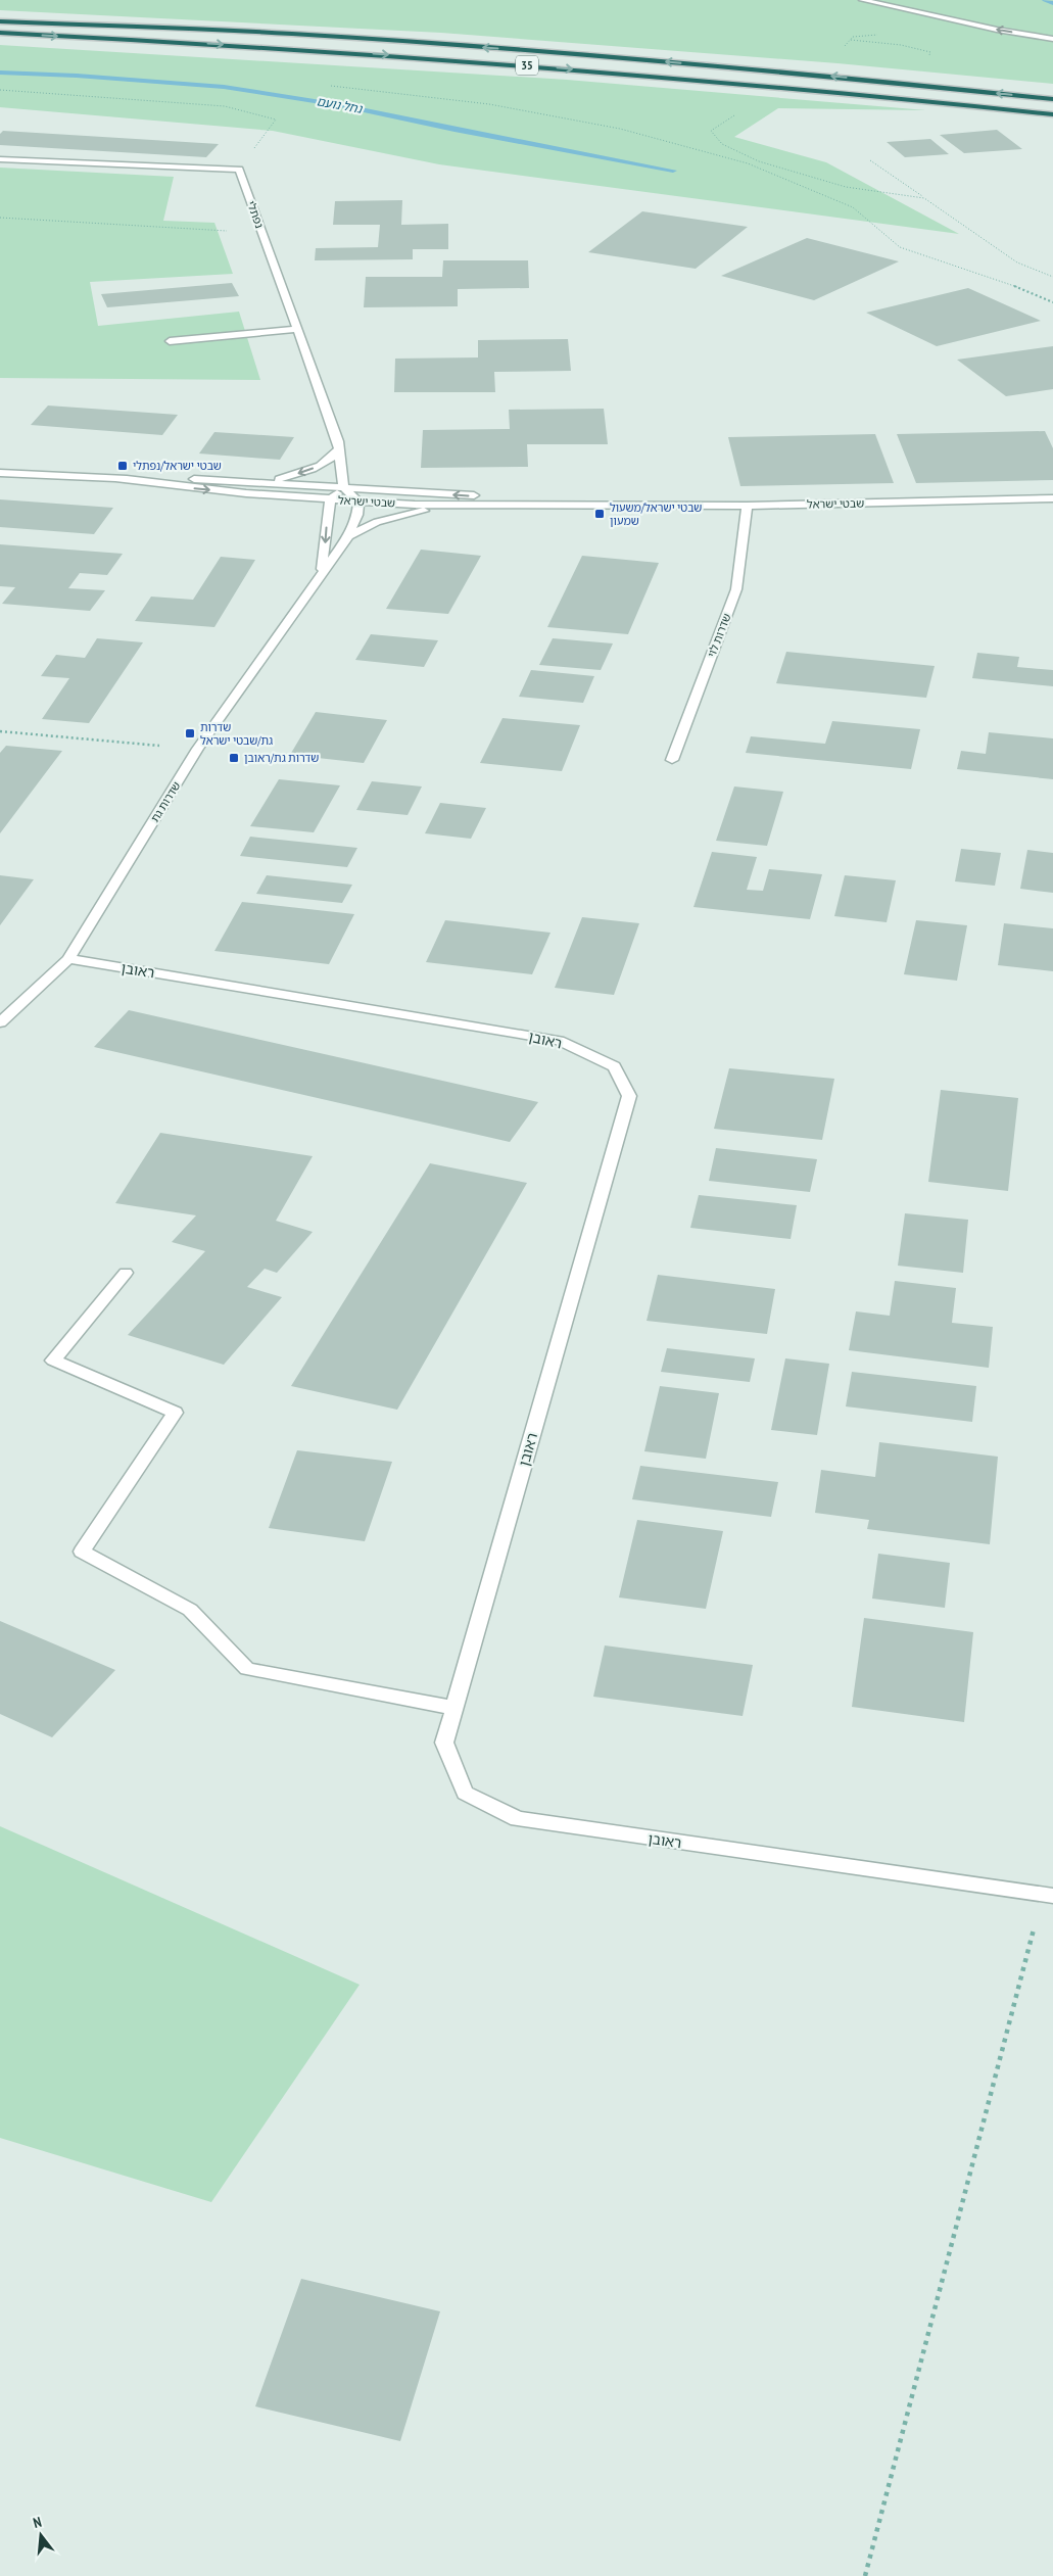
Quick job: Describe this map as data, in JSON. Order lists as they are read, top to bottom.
{
  "streets": {
    "highway": ["35"],
    "street": [
      "נפתלי",
      "שבטי ישראל",
      "שדרות לוי",
      "שדרות גת",
      "ראובן"
    ]
  },
  "crossings": [
    ["נפתלי", "שבטי ישראל"],
    ["שבטי ישראל", "שדרות לוי"],
    ["שבטי ישראל", "שדרות גת"],
    ["שדרות גת", "ראובן"]
  ],
  "water": ["נחל נועם"],
  "places": {
    "transit": [
      "שבטי ישראל/נפתלי",
      "שבטי ישראל/משעול שמעון",
      "שדרות גת/שבטי ישראל",
      "שדרות גת/ראובן"
    ]
  },
  "north": "top"
}
